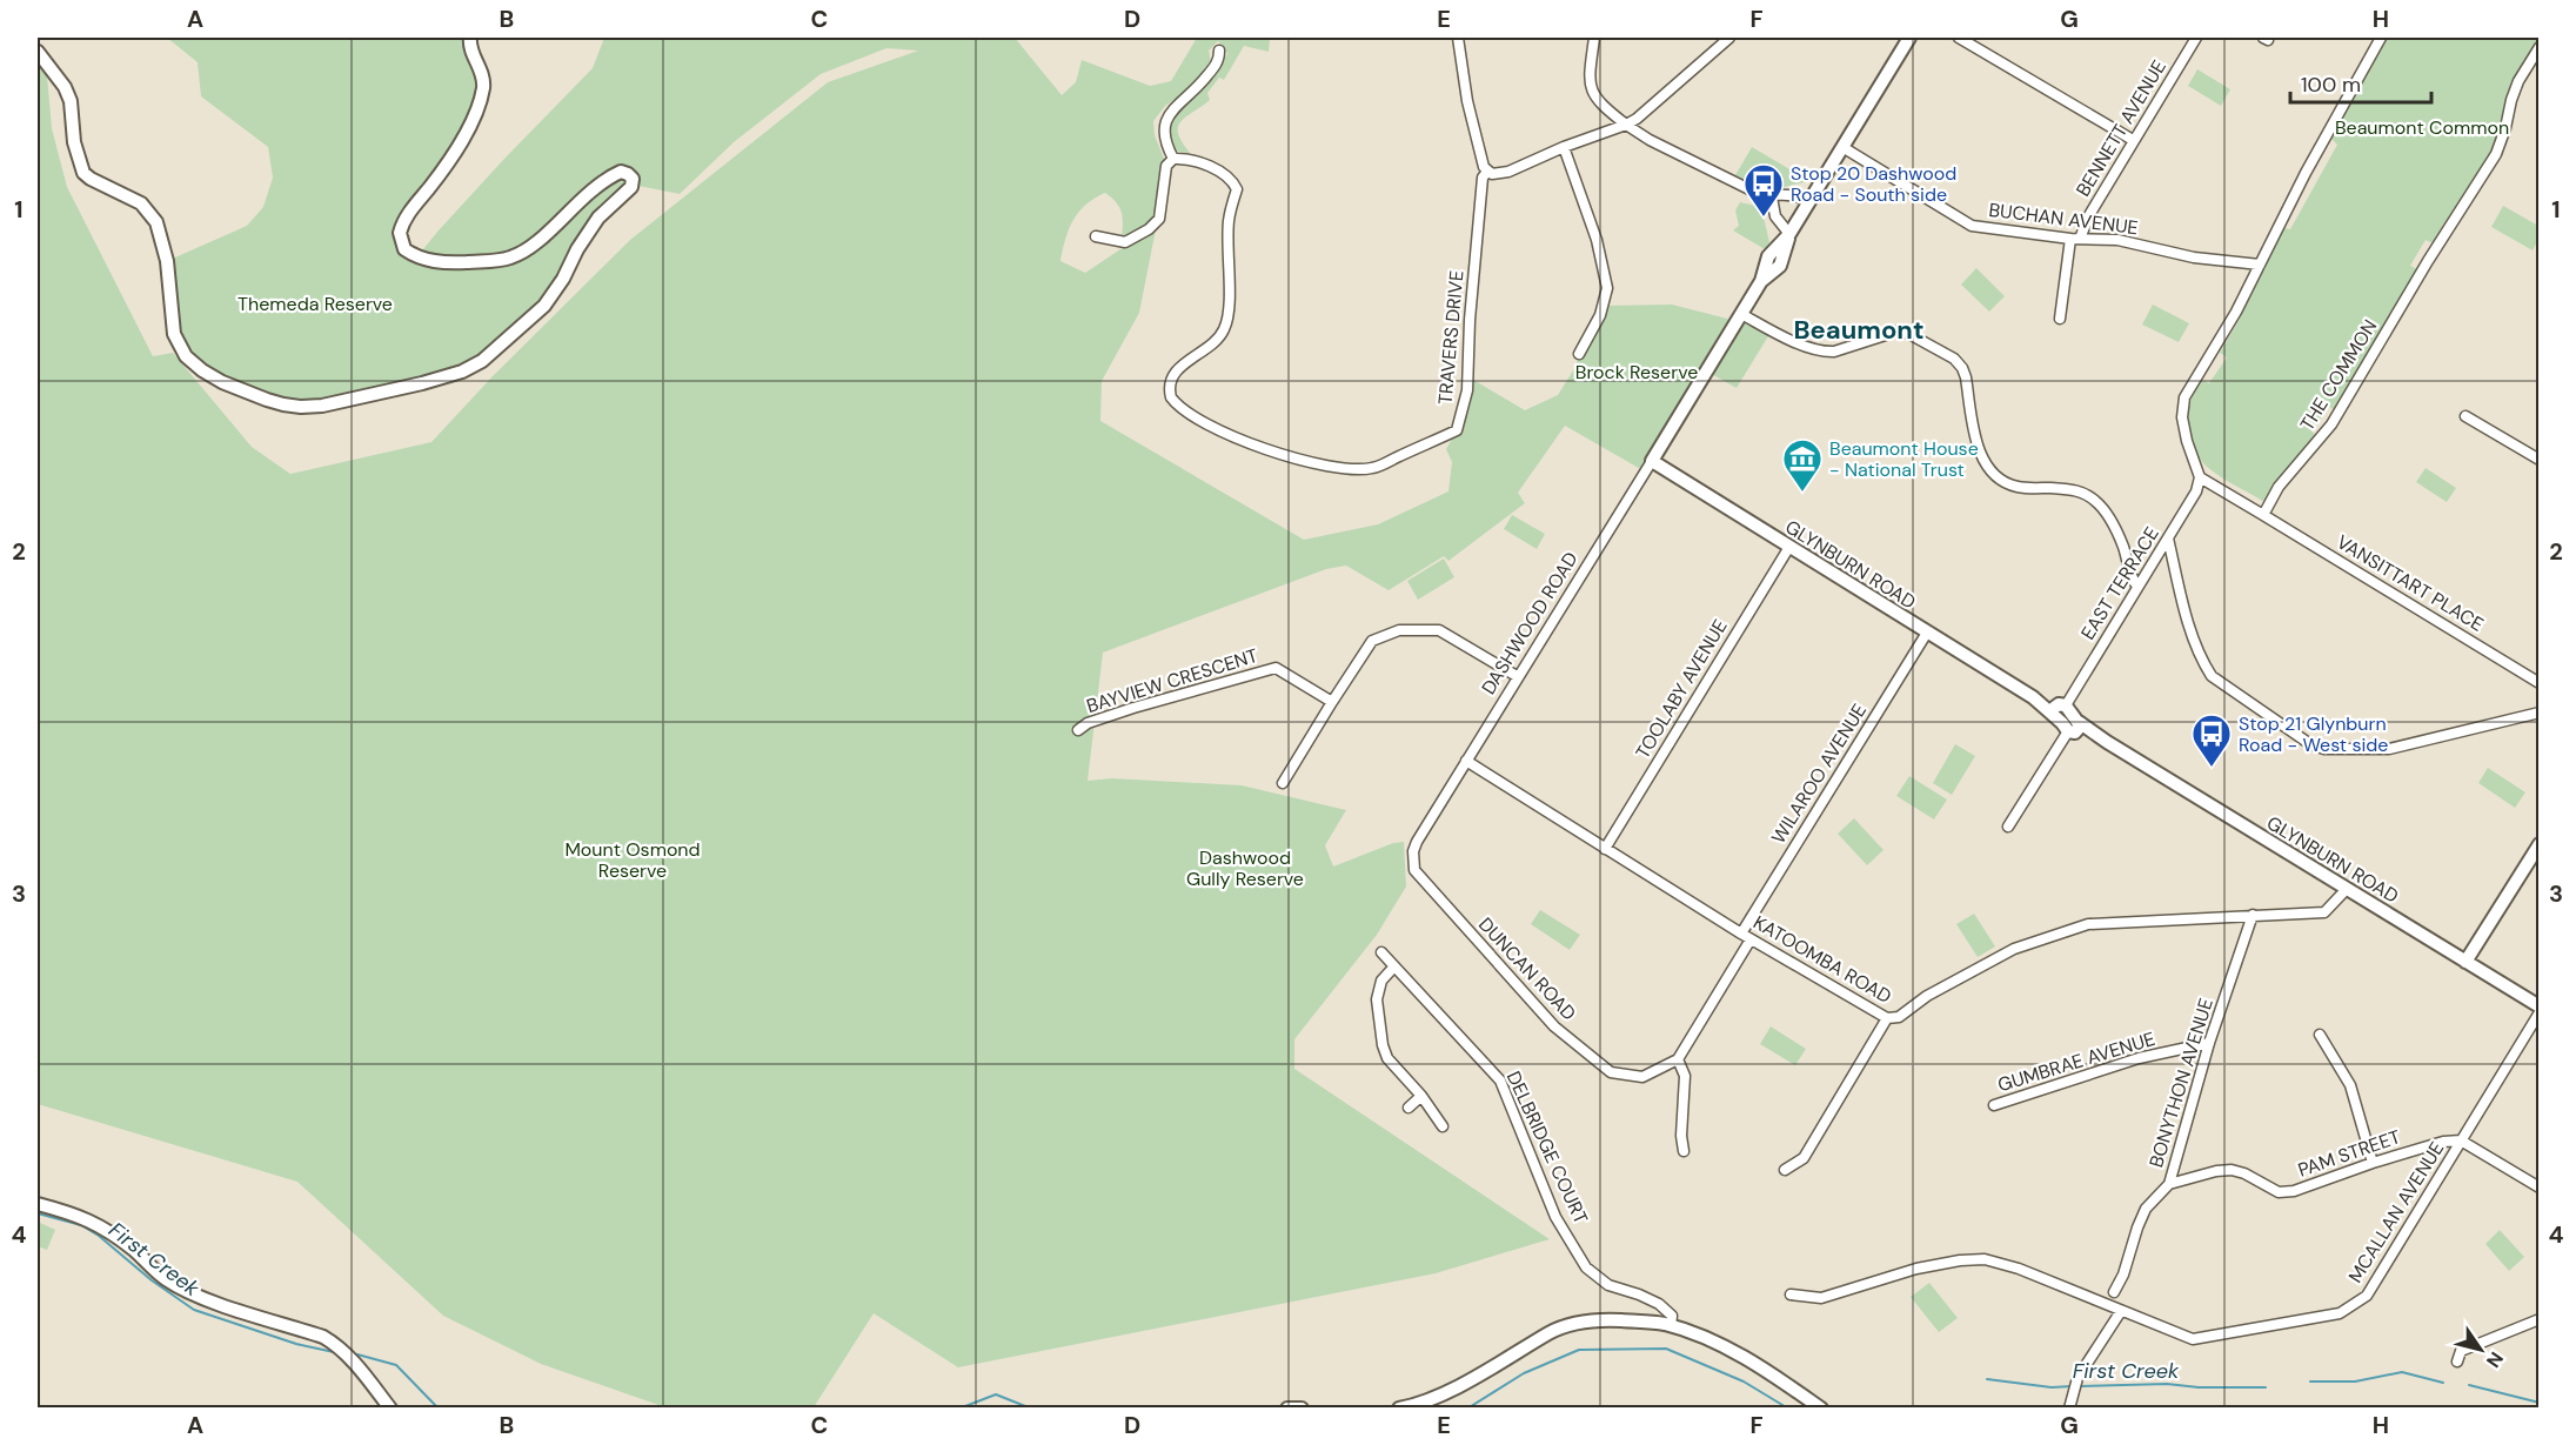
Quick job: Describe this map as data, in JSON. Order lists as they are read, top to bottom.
{
  "streets": {
    "street": [
      "BENNETT AVENUE",
      "BUCHAN AVENUE",
      "TRAVERS DRIVE",
      "THE COMMON",
      "GLYNBURN ROAD",
      "EAST TERRACE",
      "VANSITTART PLACE",
      "DASHWOOD ROAD",
      "BAYVIEW CRESCENT",
      "TOOLABY AVENUE",
      "WILAROO AVENUE",
      "KATOOMBA ROAD",
      "DUNCAN ROAD",
      "GUMBRAE AVENUE",
      "BONYTHON AVENUE",
      "DELBRIDGE COURT",
      "PAM STREET",
      "MCALLAN AVENUE"
    ]
  },
  "crossings": [
    ["BENNETT AVENUE", "BUCHAN AVENUE"],
    ["BUCHAN AVENUE", "DASHWOOD ROAD"],
    ["THE COMMON", "VANSITTART PLACE"],
    ["GLYNBURN ROAD", "EAST TERRACE"],
    ["GLYNBURN ROAD", "DASHWOOD ROAD"],
    ["GLYNBURN ROAD", "TOOLABY AVENUE"],
    ["GLYNBURN ROAD", "WILAROO AVENUE"],
    ["GLYNBURN ROAD", "KATOOMBA ROAD"],
    ["DASHWOOD ROAD", "KATOOMBA ROAD"],
    ["DASHWOOD ROAD", "DUNCAN ROAD"],
    ["TOOLABY AVENUE", "KATOOMBA ROAD"],
    ["WILAROO AVENUE", "KATOOMBA ROAD"],
    ["KATOOMBA ROAD", "BONYTHON AVENUE"],
    ["GUMBRAE AVENUE", "BONYTHON AVENUE"],
    ["BONYTHON AVENUE", "PAM STREET"],
    ["PAM STREET", "MCALLAN AVENUE"]
  ],
  "districts": ["Beaumont"],
  "water": ["First Creek"],
  "parks": [
    "Beaumont Common",
    "Themeda Reserve",
    "Brock Reserve",
    "Mount Osmond Reserve",
    "Dashwood Gully Reserve"
  ],
  "places": {
    "bus stop": ["Stop 20 Dashwood Road - South side", "Stop 21 Glynburn Road - West side"],
    "museum": ["Beaumont House - National Trust"]
  },
  "scale_bar": "100 m",
  "north": "bottom right",
  "grid": {
    "columns": [
      "A",
      "B",
      "C",
      "D",
      "E",
      "F",
      "G",
      "H"
    ],
    "rows": [
      "1",
      "2",
      "3",
      "4"
    ]
  }
}
